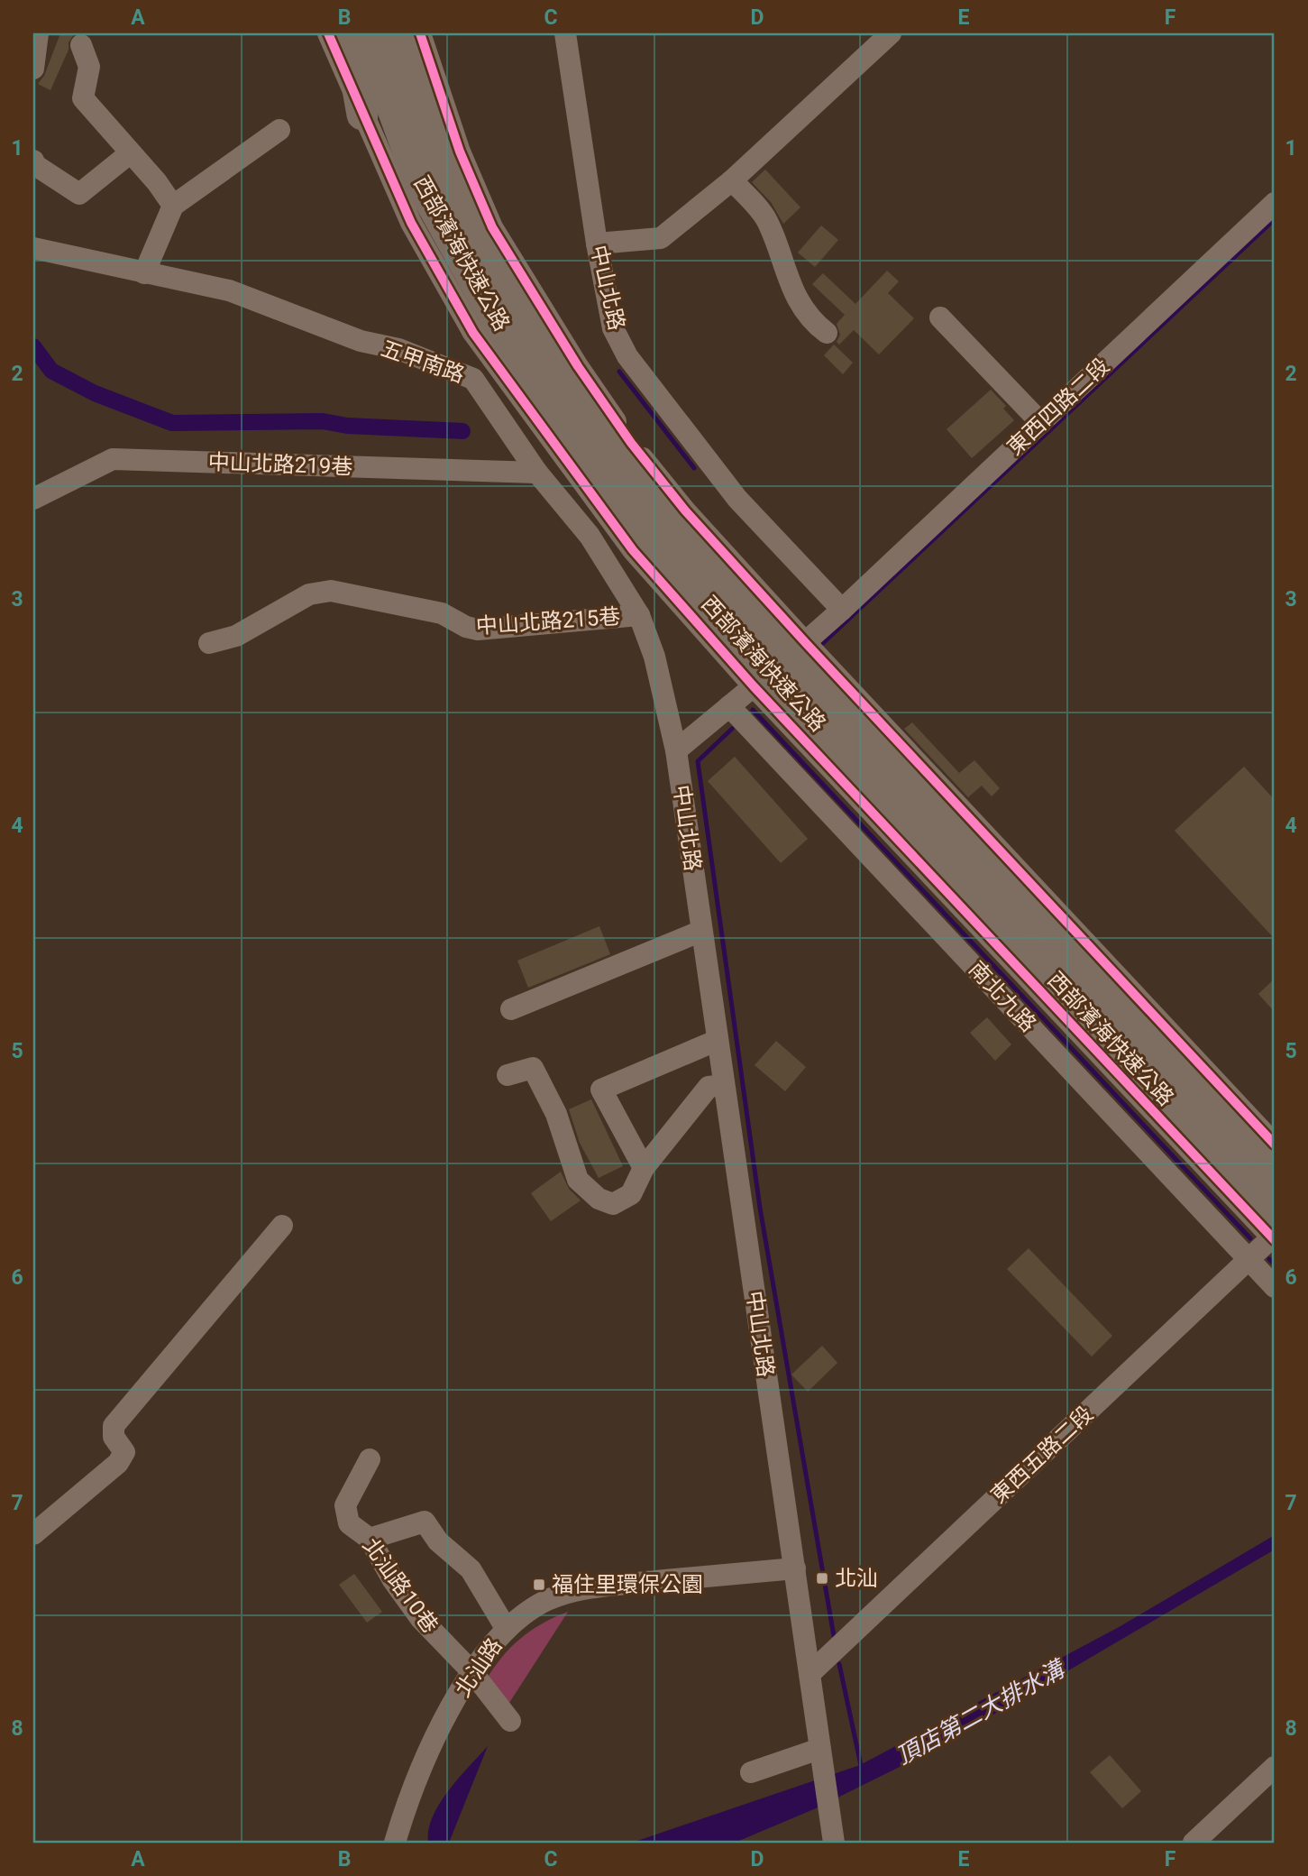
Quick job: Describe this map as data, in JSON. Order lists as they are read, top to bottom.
{
  "streets": {
    "highway": ["西部濱海快速公路"],
    "street": [
      "中山北路",
      "五甲南路",
      "東西四路二段",
      "中山北路219巷",
      "中山北路215巷",
      "南北九路",
      "東西五路二段",
      "北汕路10巷",
      "北汕路"
    ]
  },
  "crossings": [
    ["西部濱海快速公路", "東西五路二段"],
    ["中山北路", "五甲南路"],
    ["中山北路", "東西四路二段"],
    ["中山北路", "東西五路二段"],
    ["中山北路", "北汕路"],
    ["五甲南路", "中山北路219巷"],
    ["五甲南路", "中山北路215巷"],
    ["南北九路", "東西五路二段"],
    ["北汕路10巷", "北汕路"]
  ],
  "water": ["頂店第二大排水溝"],
  "places": {
    "transit": ["北汕", "福住里環保公園"]
  },
  "grid": {
    "columns": [
      "A",
      "B",
      "C",
      "D",
      "E",
      "F"
    ],
    "rows": [
      "1",
      "2",
      "3",
      "4",
      "5",
      "6",
      "7",
      "8"
    ]
  }
}
